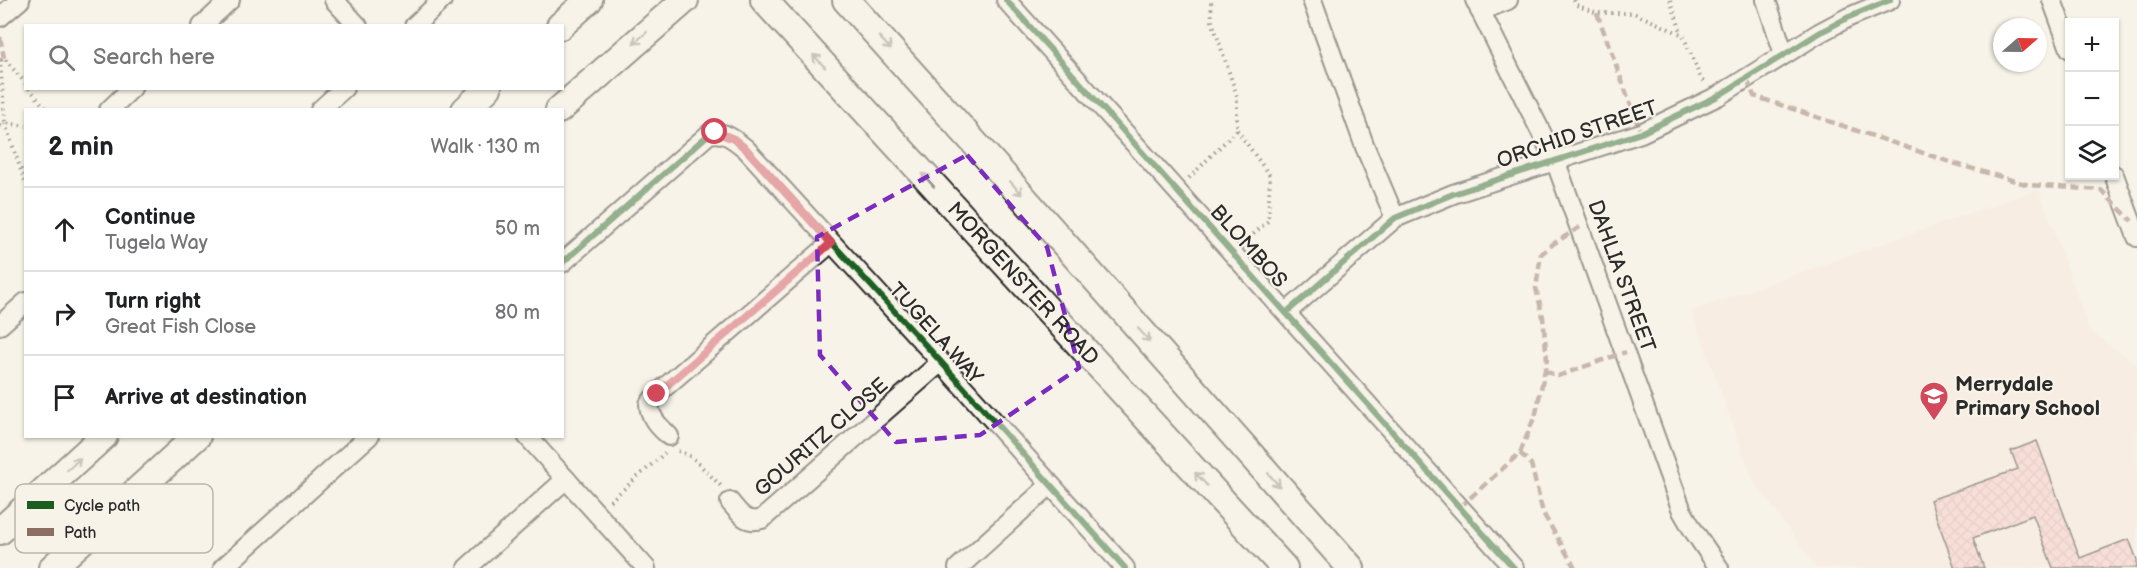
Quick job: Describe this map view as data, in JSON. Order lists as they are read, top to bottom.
{
  "streets": {
    "main road": ["MORGENSTER ROAD"],
    "street": [
      "ORCHID STREET",
      "BLOMBOS",
      "DAHLIA STREET",
      "TUGELA WAY",
      "GOURITZ CLOSE"
    ]
  },
  "crossings": [
    ["ORCHID STREET", "BLOMBOS"],
    ["ORCHID STREET", "DAHLIA STREET"],
    ["TUGELA WAY", "GOURITZ CLOSE"]
  ],
  "places": {
    "school or university": ["Merrydale Primary School"]
  },
  "legend": ["Cycle path", "Path"],
  "north": "right",
  "page": {
    "map_buttons": ["+", "−"],
    "search": "Search here",
    "heading": ["2 min", "Walk · 130 m"],
    "list": [
      ["Continue", "Tugela Way", "50 m"],
      ["Turn right", "Great Fish Close", "80 m"],
      "Arrive at destination"
    ]
  }
}
